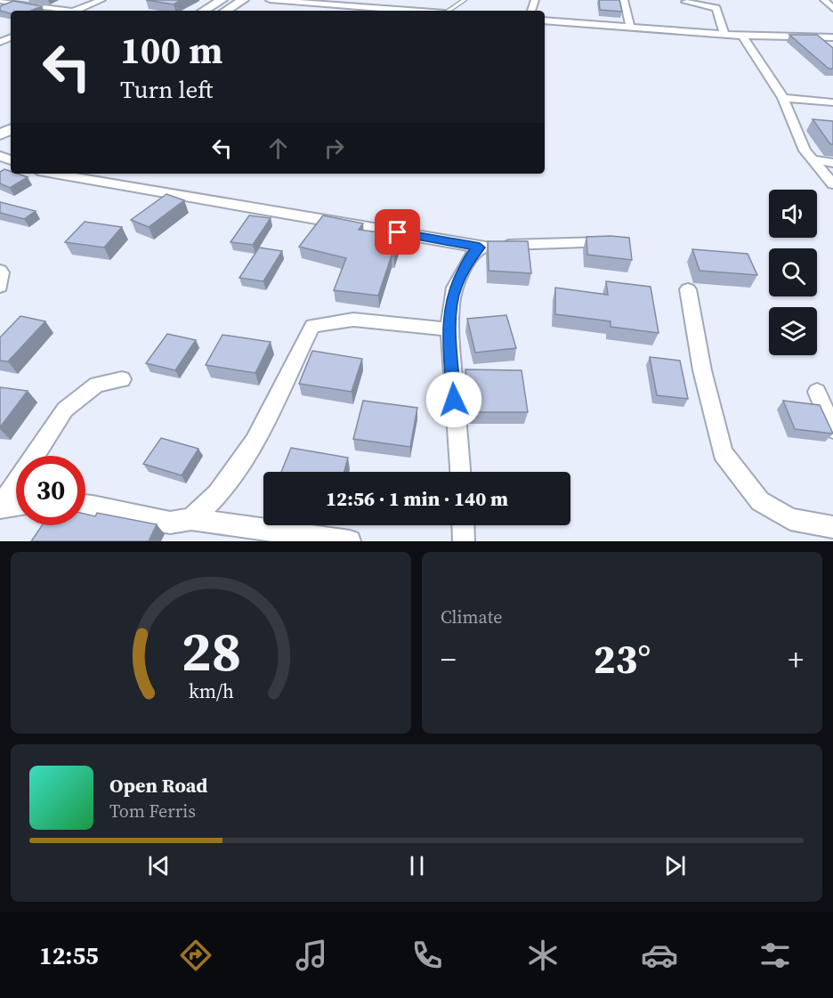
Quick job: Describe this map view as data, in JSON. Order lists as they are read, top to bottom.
{
  "page": {
    "turn": ["100 m", "Turn left"],
    "limit": "30",
    "trip": "12:56 · 1 min · 140 m",
    "tile": "Climate",
    "heat": ["−", "23°", "+"],
    "song": ["Open Road", "Tom Ferris"],
    "tabs": "12:55",
    "gauge": ["28", "km/h"]
  }
}
